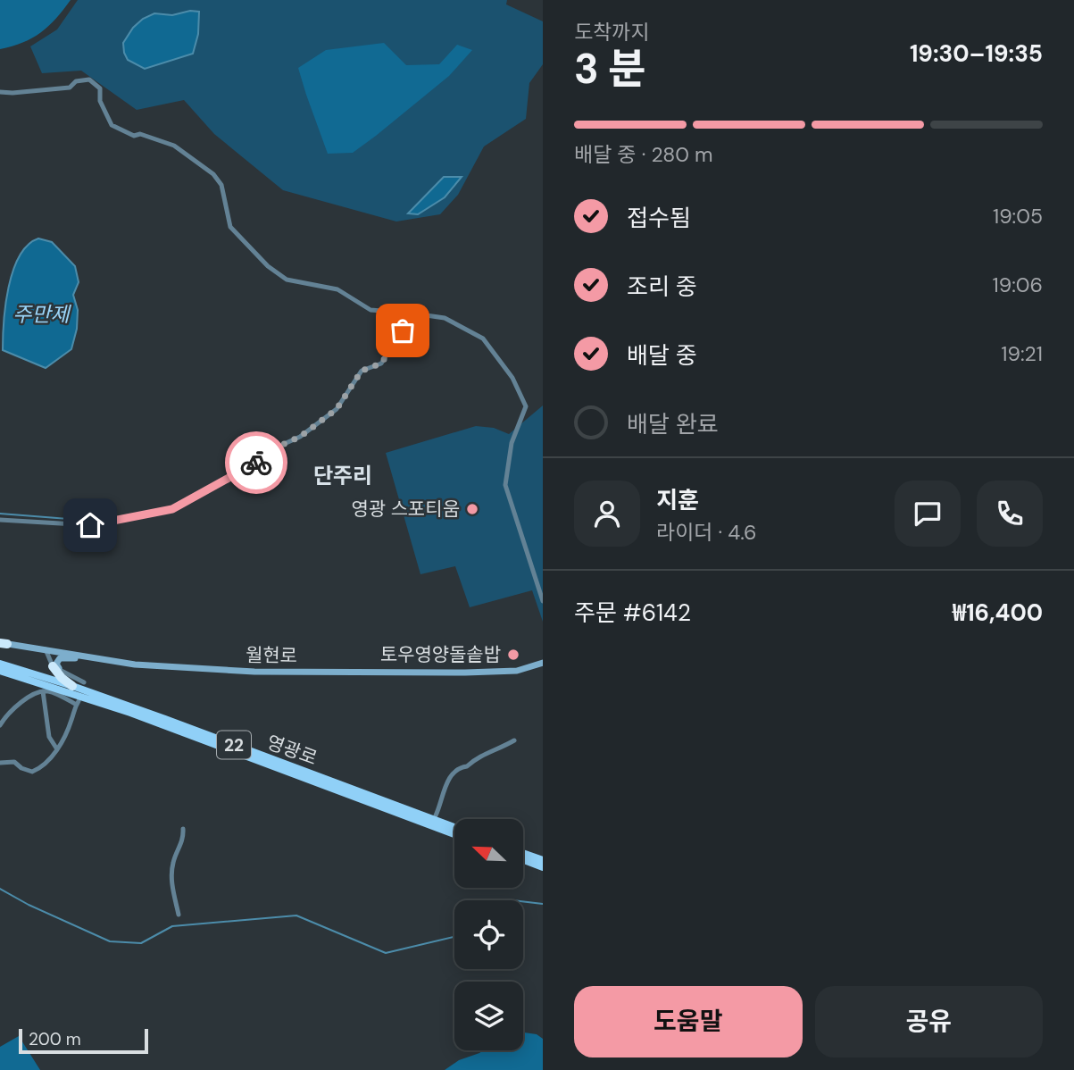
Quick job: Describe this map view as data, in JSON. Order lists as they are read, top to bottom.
{
  "streets": {
    "main road": ["22", "영광로"],
    "street": ["월현로"]
  },
  "districts": ["단주리"],
  "water": ["주만제"],
  "places": ["영광 스포티움", "토우영양돌솥밥"],
  "scale_bar": "200 m",
  "north": "top left",
  "page": {
    "heading": ["3 분", "도착까지", "19:30–19:35"],
    "panel": [
      "지훈",
      "라이더 · 4.6",
      "주문 #6142",
      "₩16,400"
    ],
    "bar": "배달 중 · 280 m",
    "list": [
      ["접수됨", "19:05"],
      ["조리 중", "19:06"],
      ["배달 중", "19:21"],
      "배달 완료"
    ],
    "buttons": ["도움말", "공유"],
    "scale": "200 m"
  }
}
